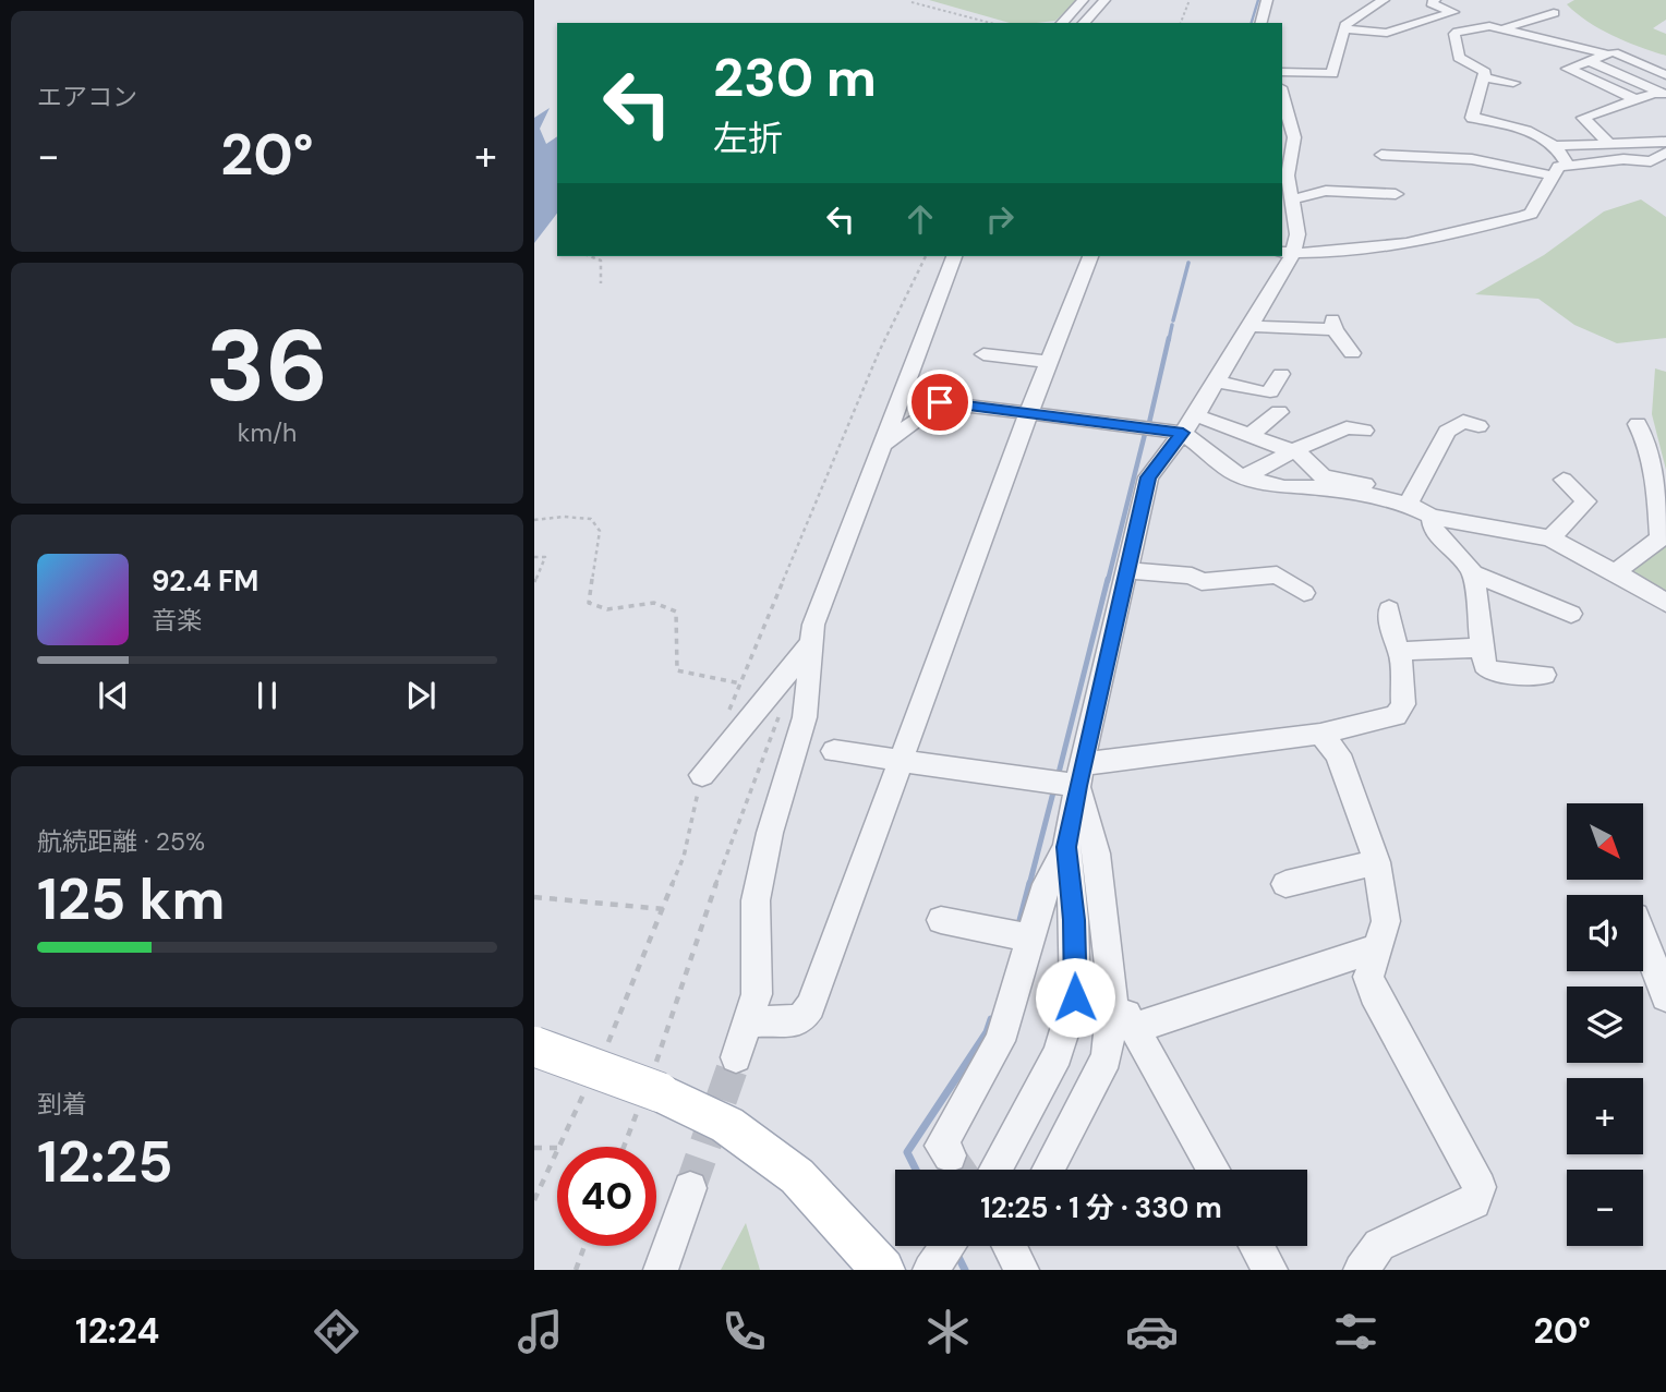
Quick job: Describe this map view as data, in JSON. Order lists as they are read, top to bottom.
{
  "north": "bottom right",
  "page": {
    "tile": [
      "エアコン",
      ["36", "km/h"],
      ["航続距離 · 25%", "125 km"],
      ["到着", "12:25"]
    ],
    "turn": ["230 m", "左折"],
    "heat": ["−", "20°", "+"],
    "song": ["92.4 FM", "音楽"],
    "map_buttons": ["+", "−"],
    "limit": "40",
    "trip": "12:25 · 1 分 · 330 m",
    "tabs": ["12:24", "20°"]
  }
}
